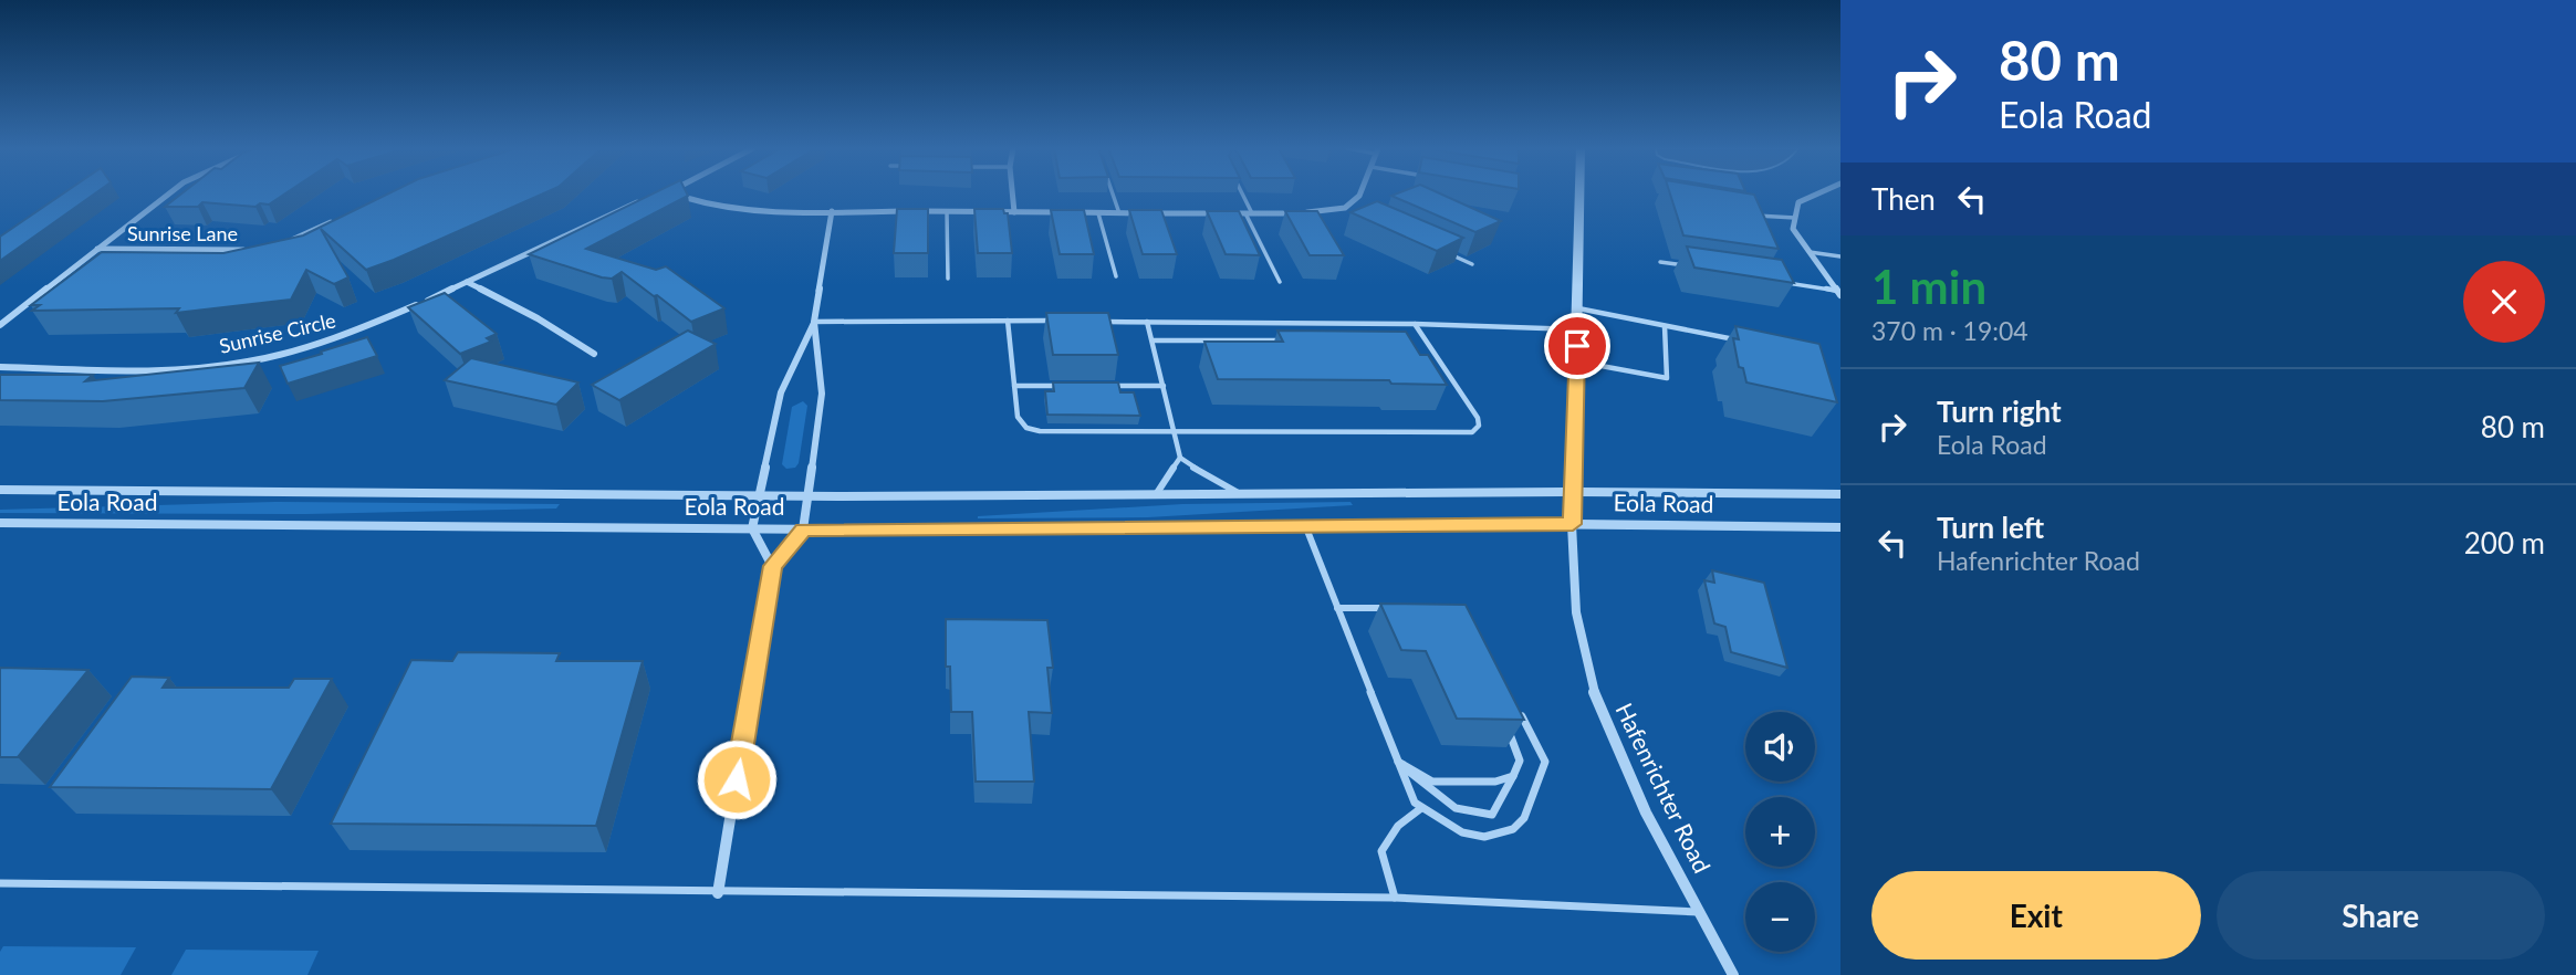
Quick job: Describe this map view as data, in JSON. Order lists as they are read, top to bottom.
{
  "streets": {
    "street": [
      "Sunrise Lane",
      "Sunrise Circle",
      "Eola Road",
      "Hafenrichter Road"
    ]
  },
  "crossings": [
    ["Eola Road", "Hafenrichter Road"]
  ],
  "page": {
    "turn": ["80 m", "Eola Road"],
    "then": "Then",
    "heading": ["1 min", "370 m · 19:04"],
    "list": [
      {
        "name": "Turn right",
        "note": "Eola Road",
        "value": "80 m"
      },
      {
        "name": "Turn left",
        "note": "Hafenrichter Road",
        "value": "200 m"
      }
    ],
    "map_buttons": ["+", "−"],
    "buttons": ["Exit", "Share"]
  }
}
